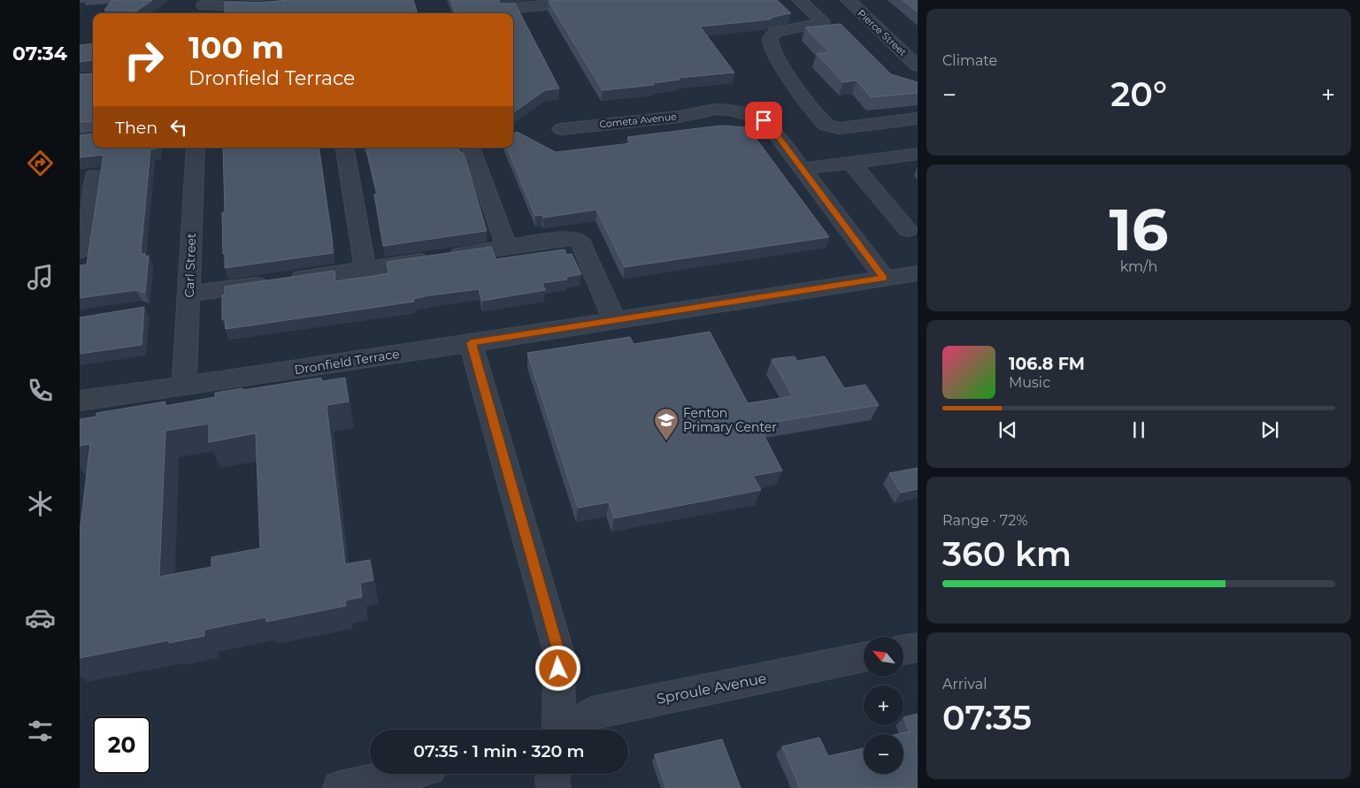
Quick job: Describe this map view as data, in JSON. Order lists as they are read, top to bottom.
{
  "streets": {
    "street": [
      "Pierce Street",
      "Cometa Avenue",
      "Carl Street",
      "Dronfield Terrace",
      "Sproule Avenue"
    ]
  },
  "crossings": [
    ["Cometa Avenue", "Dronfield Terrace"],
    ["Carl Street", "Dronfield Terrace"]
  ],
  "places": {
    "school or university": ["Fenton Primary Center"]
  },
  "north": "top left",
  "page": {
    "tabs": "07:34",
    "tile": [
      "Climate",
      ["16", "km/h"],
      ["Range · 72%", "360 km"],
      ["Arrival", "07:35"]
    ],
    "turn": ["100 m", "Dronfield Terrace"],
    "heat": ["−", "20°", "+"],
    "then": "Then",
    "song": ["106.8 FM", "Music"],
    "map_buttons": ["+", "−"],
    "limit": "20",
    "trip": "07:35 · 1 min · 320 m"
  }
}
